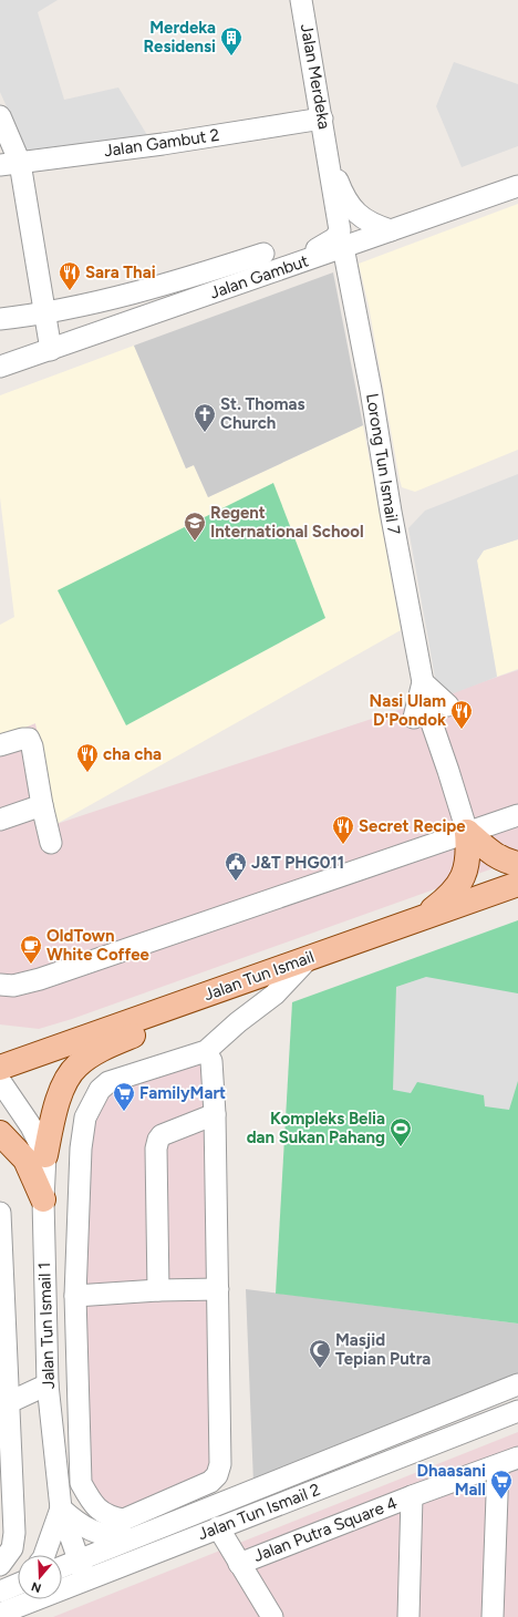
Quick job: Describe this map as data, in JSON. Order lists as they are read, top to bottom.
{
  "streets": {
    "main road": ["Jalan Tun Ismail"],
    "street": [
      "Jalan Merdeka",
      "Jalan Gambut 2",
      "Jalan Gambut",
      "Lorong Tun Ismail 7",
      "Jalan Tun Ismail 1",
      "Jalan Tun Ismail 2",
      "Jalan Putra Square 4"
    ]
  },
  "crossings": [
    ["Jalan Merdeka", "Jalan Gambut 2"],
    ["Jalan Merdeka", "Jalan Gambut"],
    ["Jalan Gambut", "Lorong Tun Ismail 7"],
    ["Jalan Tun Ismail 1", "Jalan Tun Ismail 2"]
  ],
  "places": {
    "building": ["Merdeka Residensi"],
    "restaurant": [
      "Sara Thai",
      "Nasi Ulam D'Pondok",
      "cha cha",
      "Secret Recipe"
    ],
    "church": ["St. Thomas Church"],
    "school or university": ["Regent International School"],
    "public building": ["J&T PHG011"],
    "cafe": ["OldTown White Coffee"],
    "supermarket": ["FamilyMart", "Dhaasani Mall"],
    "sports": ["Kompleks Belia dan Sukan Pahang"],
    "mosque": ["Masjid Tepian Putra"]
  },
  "north": "bottom"
}
